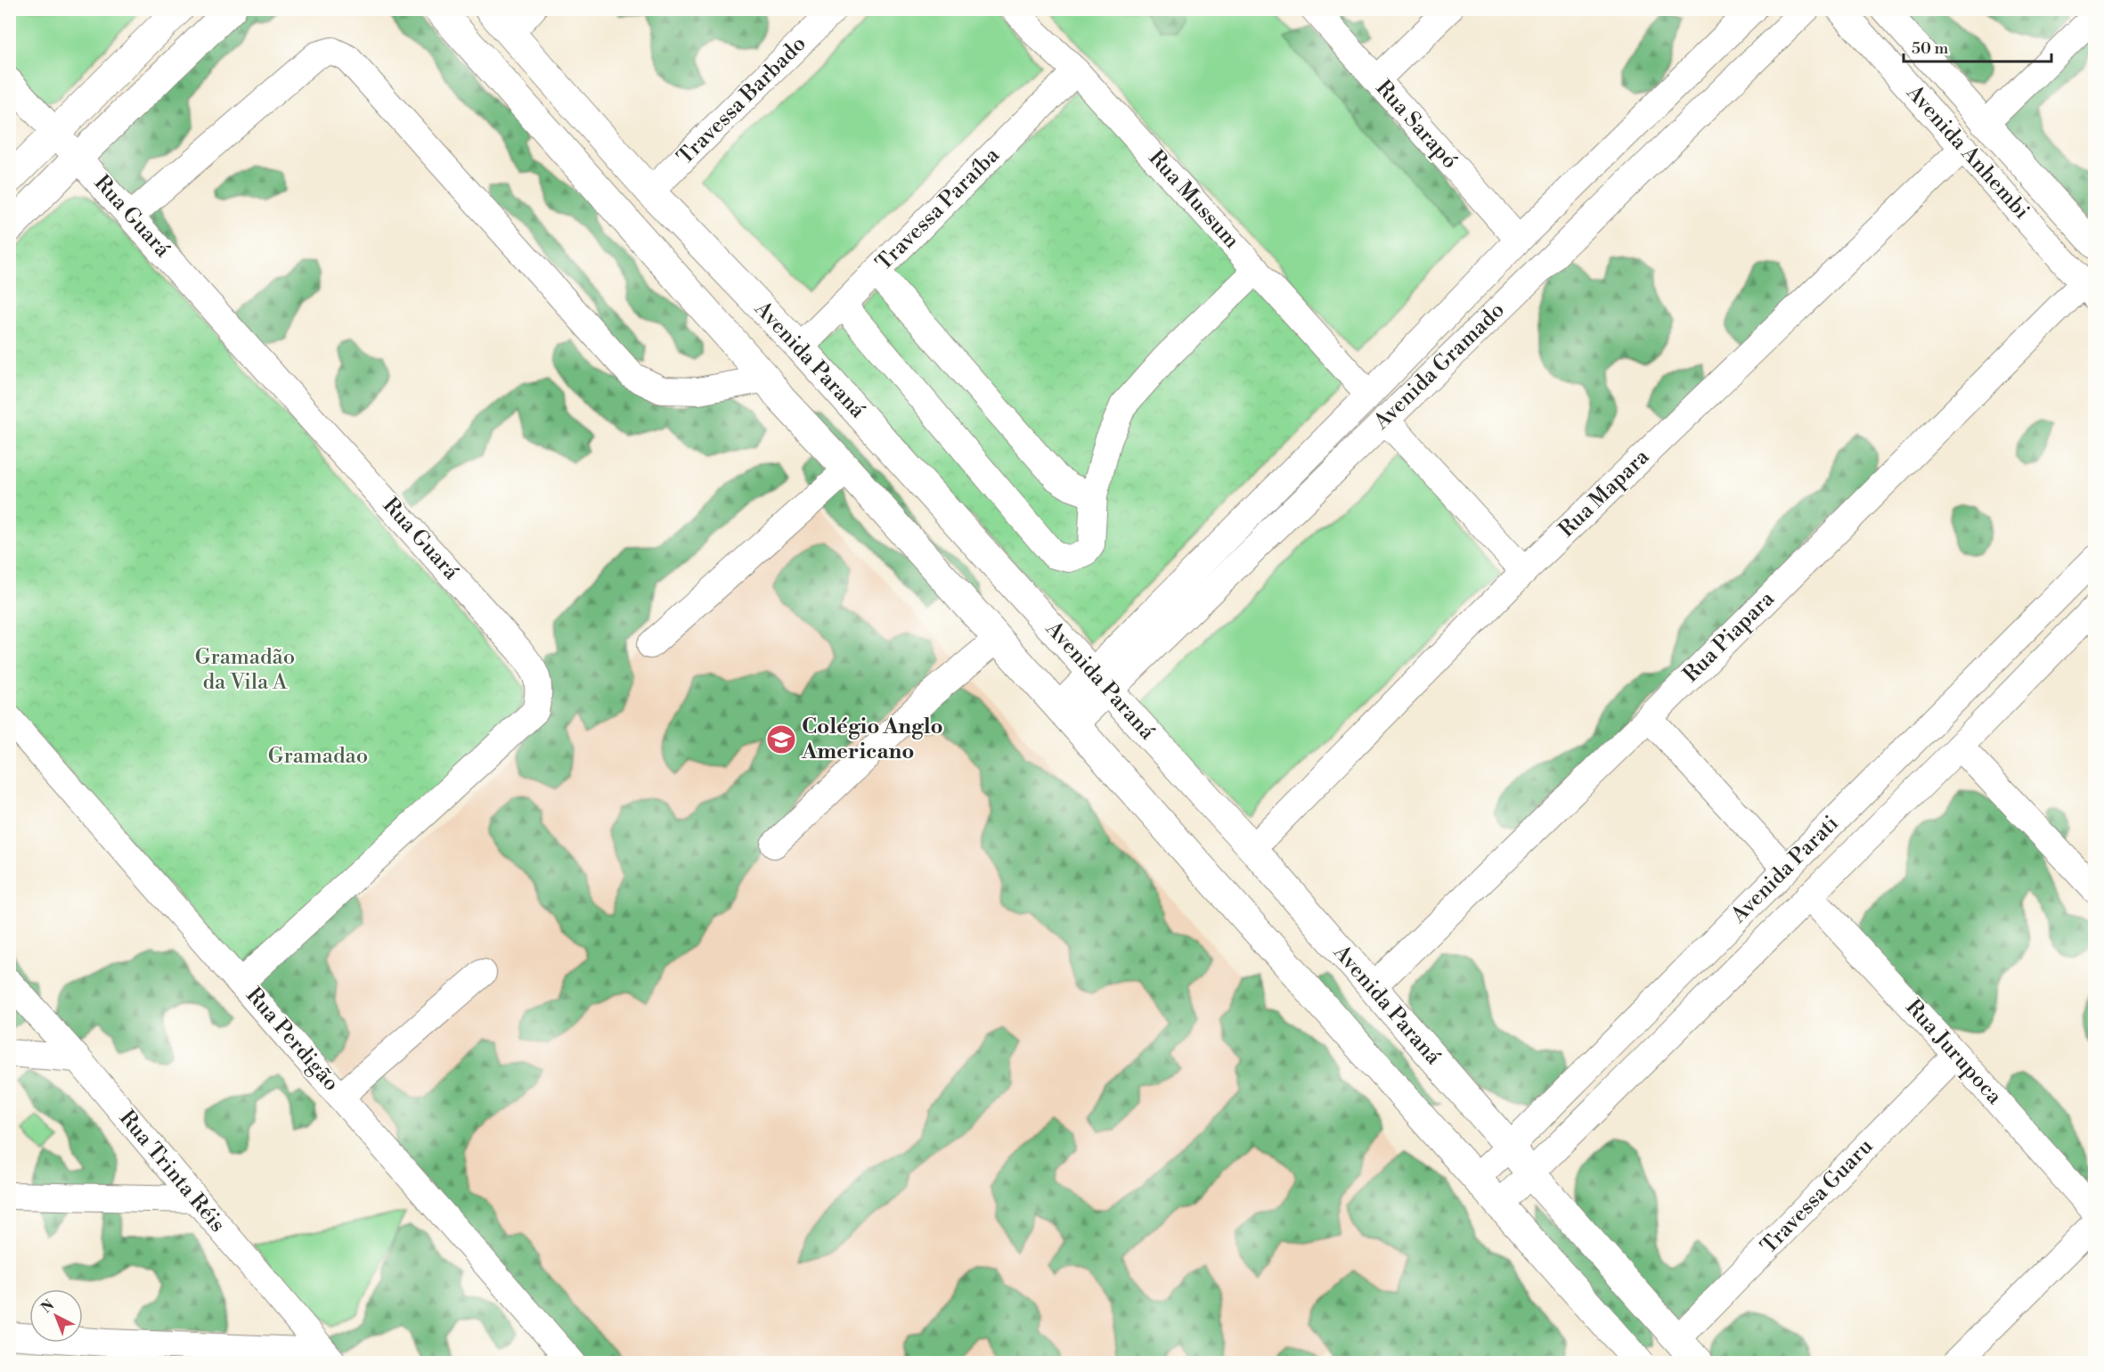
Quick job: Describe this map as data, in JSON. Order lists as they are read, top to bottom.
{
  "streets": {
    "main road": ["Avenida Paraná"],
    "street": [
      "Travessa Barbado",
      "Rua Sarapó",
      "Avenida Anhembi",
      "Rua Mussum",
      "Travessa Paraíba",
      "Rua Guará",
      "Avenida Gramado",
      "Rua Mapara",
      "Rua Piapara",
      "Avenida Parati",
      "Rua Perdigão",
      "Rua Jurupoca",
      "Rua Trinta Réis",
      "Travessa Guaru"
    ]
  },
  "crossings": [
    ["Travessa Barbado", "Avenida Paraná"],
    ["Rua Sarapó", "Avenida Gramado"],
    ["Avenida Anhembi", "Rua Mapara"],
    ["Avenida Anhembi", "Rua Piapara"],
    ["Rua Mussum", "Travessa Paraíba"],
    ["Rua Mussum", "Avenida Gramado"],
    ["Travessa Paraíba", "Avenida Paraná"],
    ["Rua Guará", "Rua Perdigão"],
    ["Avenida Paraná", "Avenida Gramado"],
    ["Avenida Paraná", "Rua Mapara"],
    ["Avenida Paraná", "Rua Piapara"],
    ["Avenida Paraná", "Avenida Parati"],
    ["Avenida Paraná", "Travessa Guaru"],
    ["Avenida Parati", "Rua Jurupoca"],
    ["Rua Jurupoca", "Travessa Guaru"]
  ],
  "parks": ["Gramadão da Vila A", "Gramadao"],
  "places": {
    "school or university": ["Colégio Anglo Americano"]
  },
  "scale_bar": "50 m",
  "north": "top left"
}
